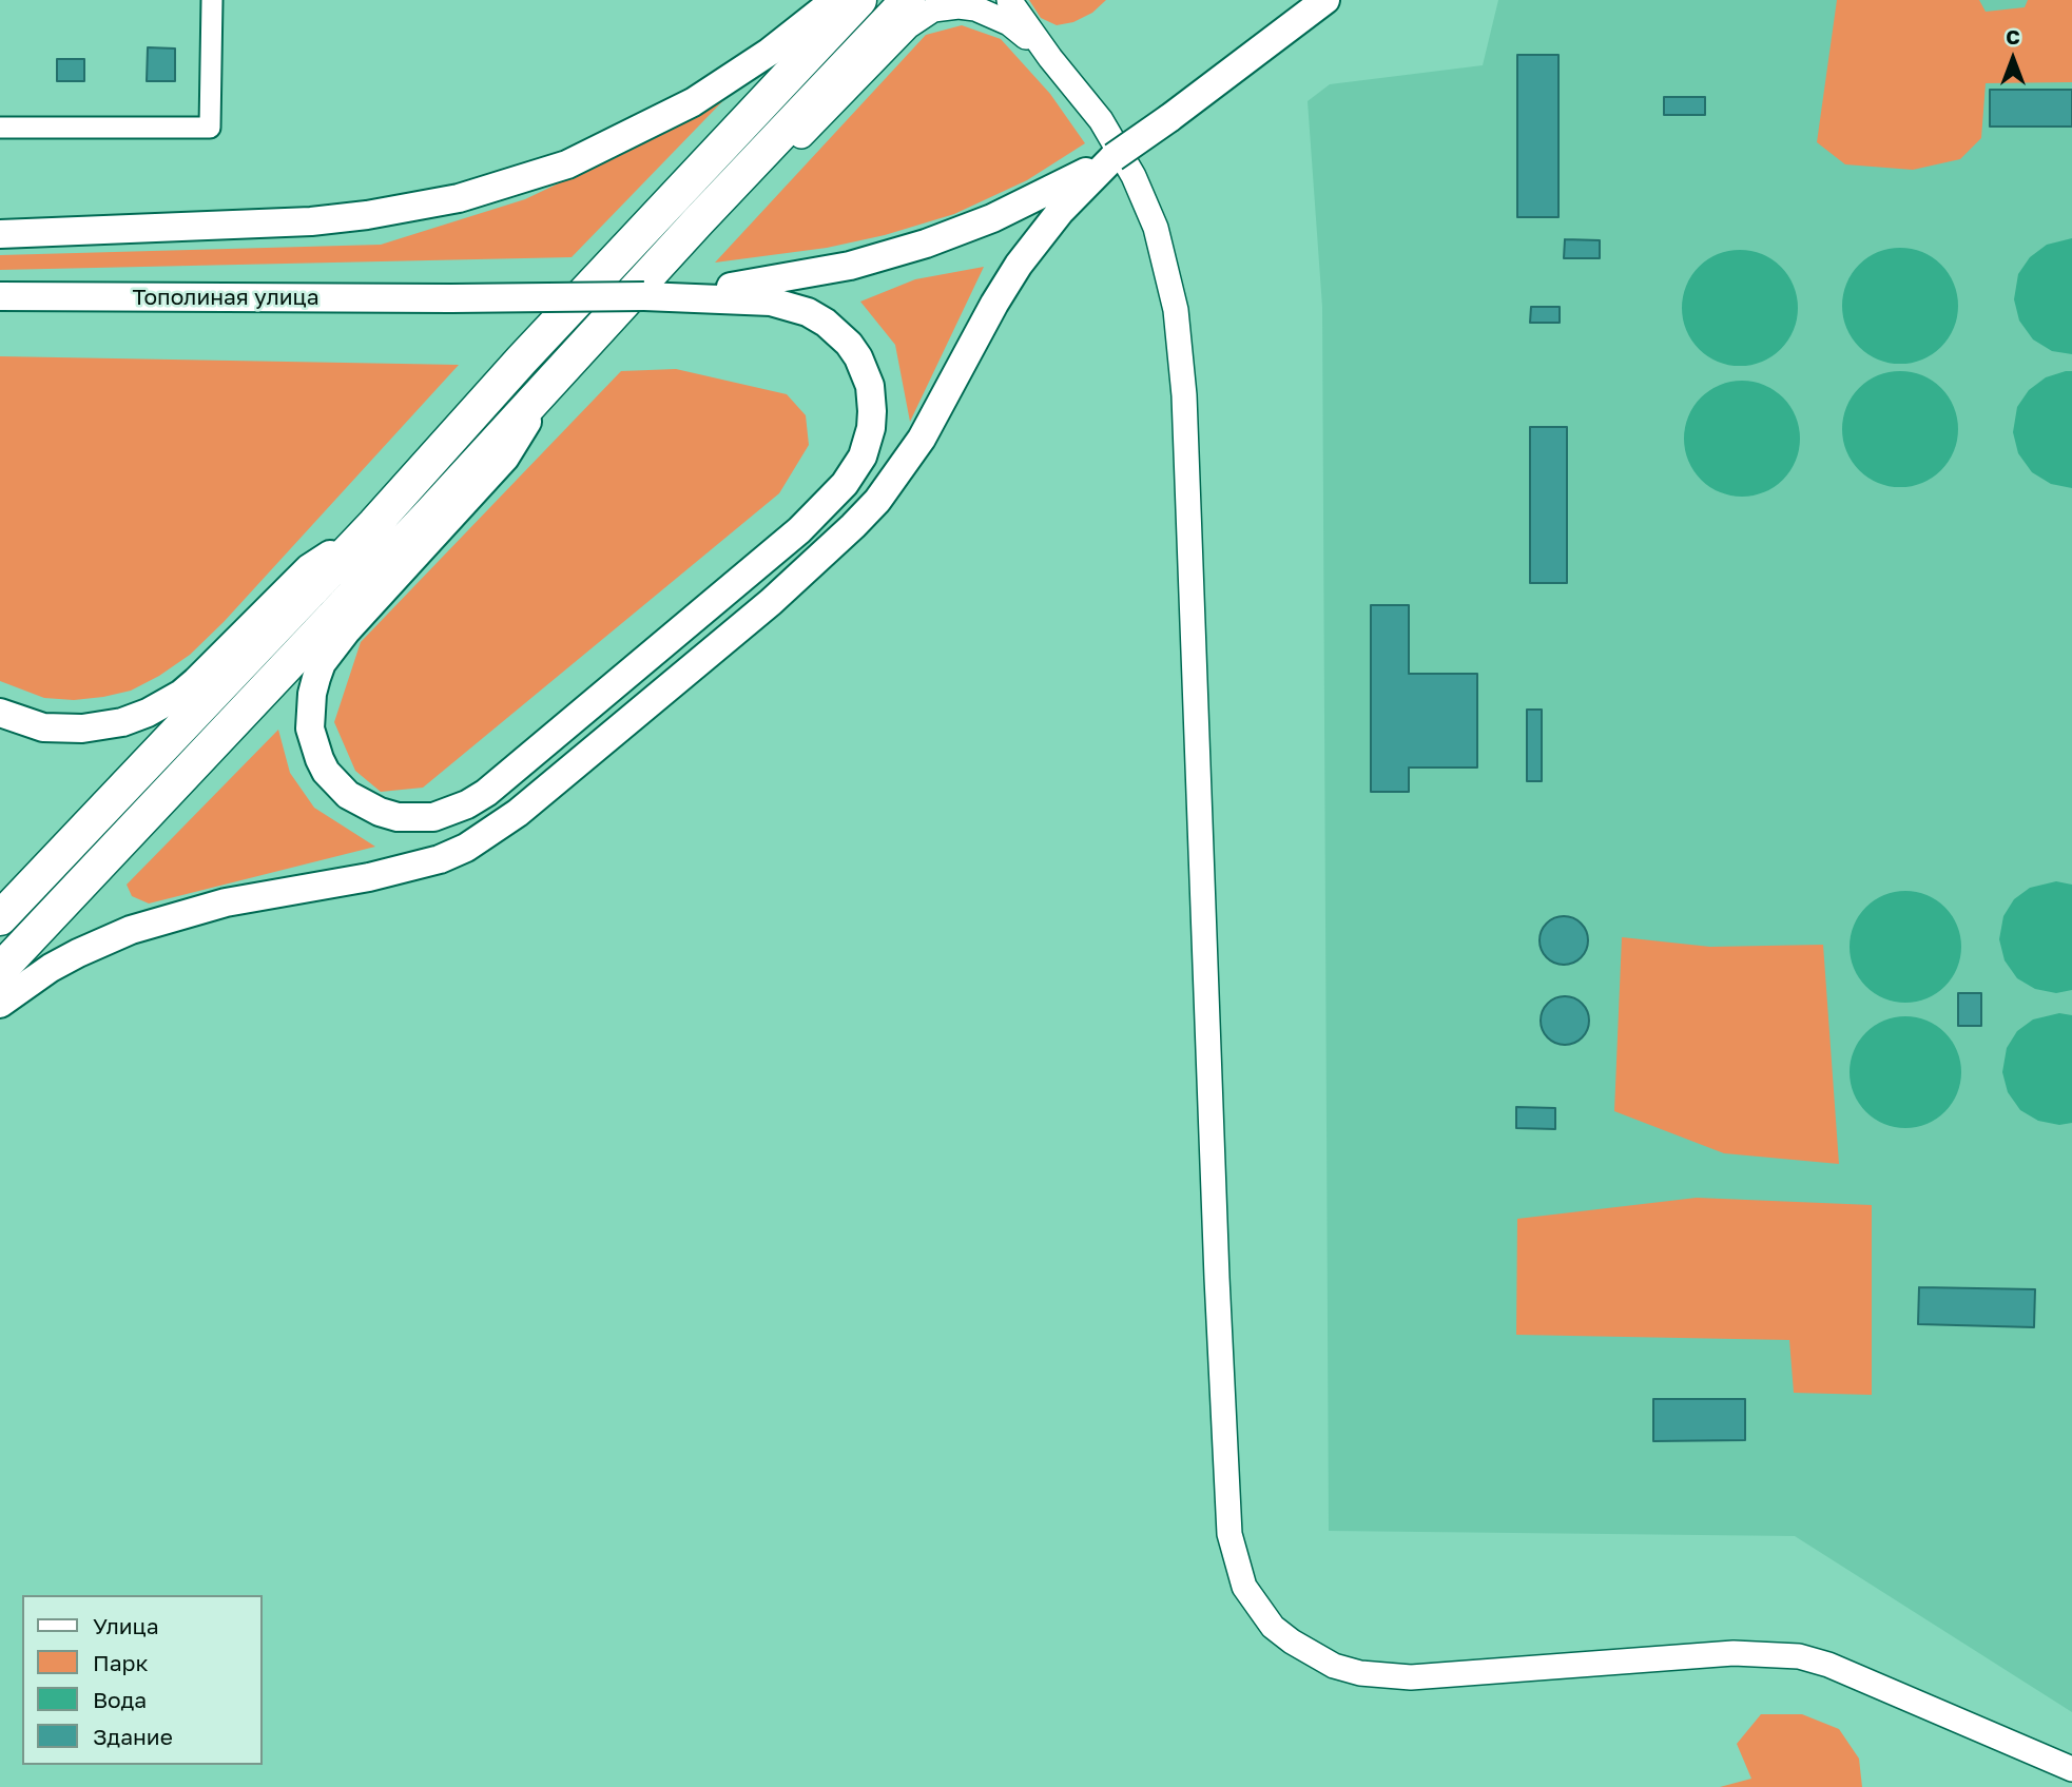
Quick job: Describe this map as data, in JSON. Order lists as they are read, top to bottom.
{
  "streets": {
    "main road": ["Тополиная улица"]
  },
  "legend": [
    "Улица",
    "Парк",
    "Вода",
    "Здание"
  ],
  "north": "top"
}
